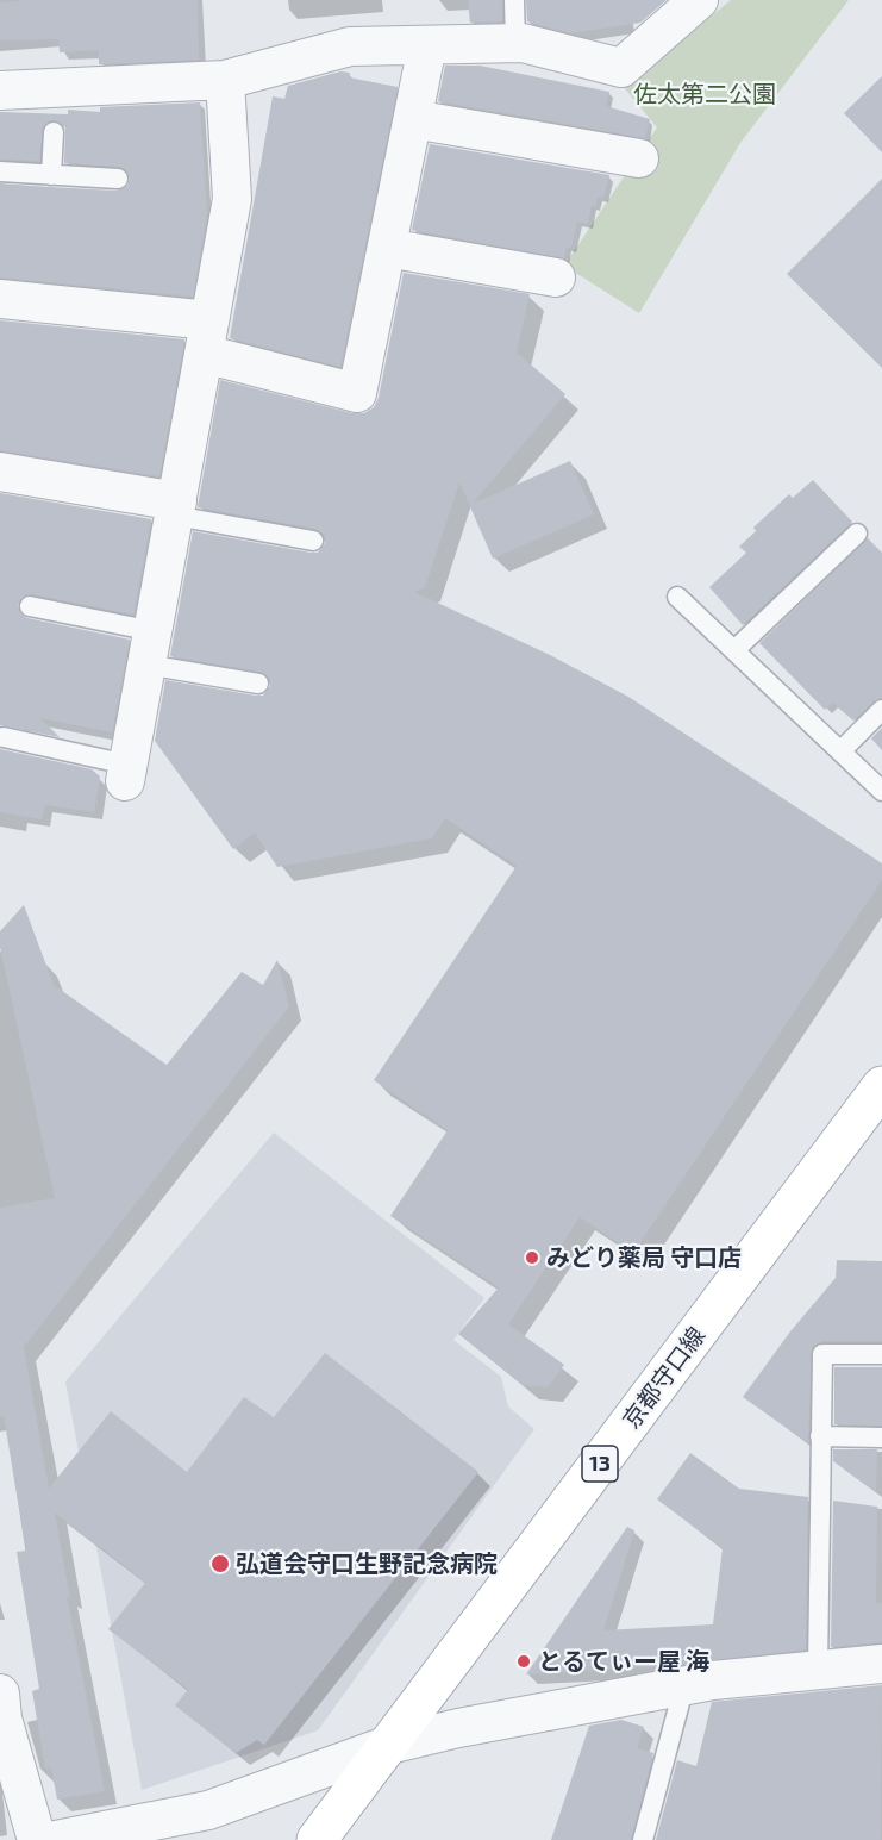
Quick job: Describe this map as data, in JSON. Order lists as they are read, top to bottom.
{
  "streets": {
    "main road": ["京都守口線", "13"]
  },
  "parks": ["佐太第二公園"],
  "places": ["みどり薬局 守口店", "弘道会守口生野記念病院", "とるてぃー屋 海"]
}
